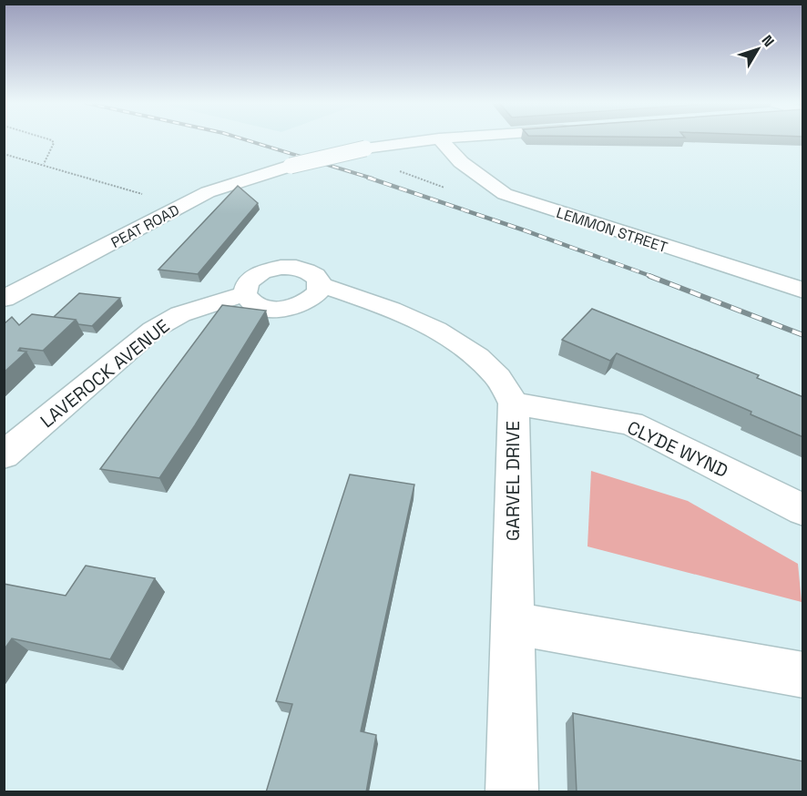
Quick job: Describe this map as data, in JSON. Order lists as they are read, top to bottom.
{
  "streets": {
    "street": [
      "PEAT ROAD",
      "LEMMON STREET",
      "LAVEROCK AVENUE",
      "CLYDE WYND",
      "GARVEL DRIVE"
    ]
  },
  "crossings": [
    ["CLYDE WYND", "GARVEL DRIVE"]
  ],
  "north": "top right"
}
